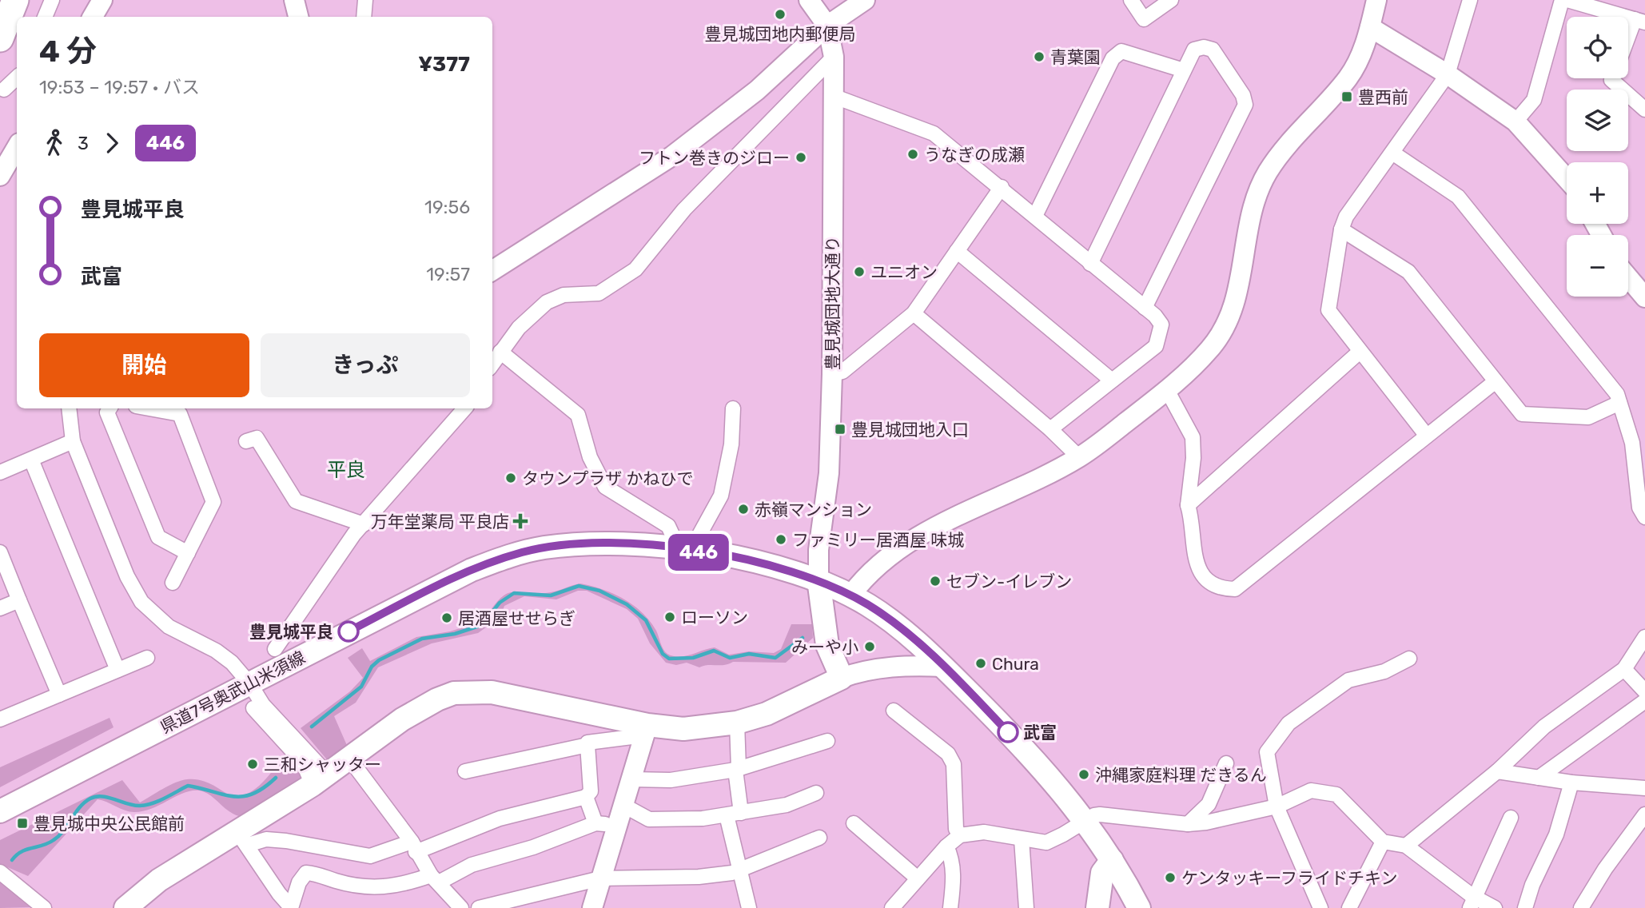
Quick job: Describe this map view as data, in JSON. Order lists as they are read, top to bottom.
{
  "streets": {
    "main road": ["県道7号奥武山米須線"],
    "street": ["豊見城団地大通り"]
  },
  "crossings": [
    ["豊見城団地大通り", "県道7号奥武山米須線"]
  ],
  "districts": ["平良"],
  "places": {
    "other": [
      "豊見城団地内郵便局",
      "青葉園",
      "うなぎの成瀬",
      "フトン巻きのジロー",
      "ユニオン",
      "タウンプラザ かねひで",
      "赤嶺マンション",
      "ファミリー居酒屋 味城",
      "セブン-イレブン",
      "ローソン",
      "居酒屋せせらぎ",
      "豊見城平良",
      "みーや小",
      "Chura",
      "武富",
      "三和シャッター",
      "沖縄家庭料理 だきるん",
      "ケンタッキーフライドチキン"
    ],
    "transit": ["豊西前", "豊見城団地入口", "豊見城中央公民館前"],
    "health": ["万年堂薬局 平良店"]
  },
  "lines": ["bus line 446"],
  "page": {
    "on_map": "446",
    "map_buttons": ["+", "−"],
    "heading": ["4 分", "19:53 – 19:57 · バス", "¥377"],
    "legs": ["3", "446"],
    "list": [
      {
        "name": "豊見城平良",
        "value": "19:56"
      },
      {
        "name": "武富",
        "value": "19:57"
      }
    ],
    "buttons": ["開始", "きっぷ"]
  }
}
